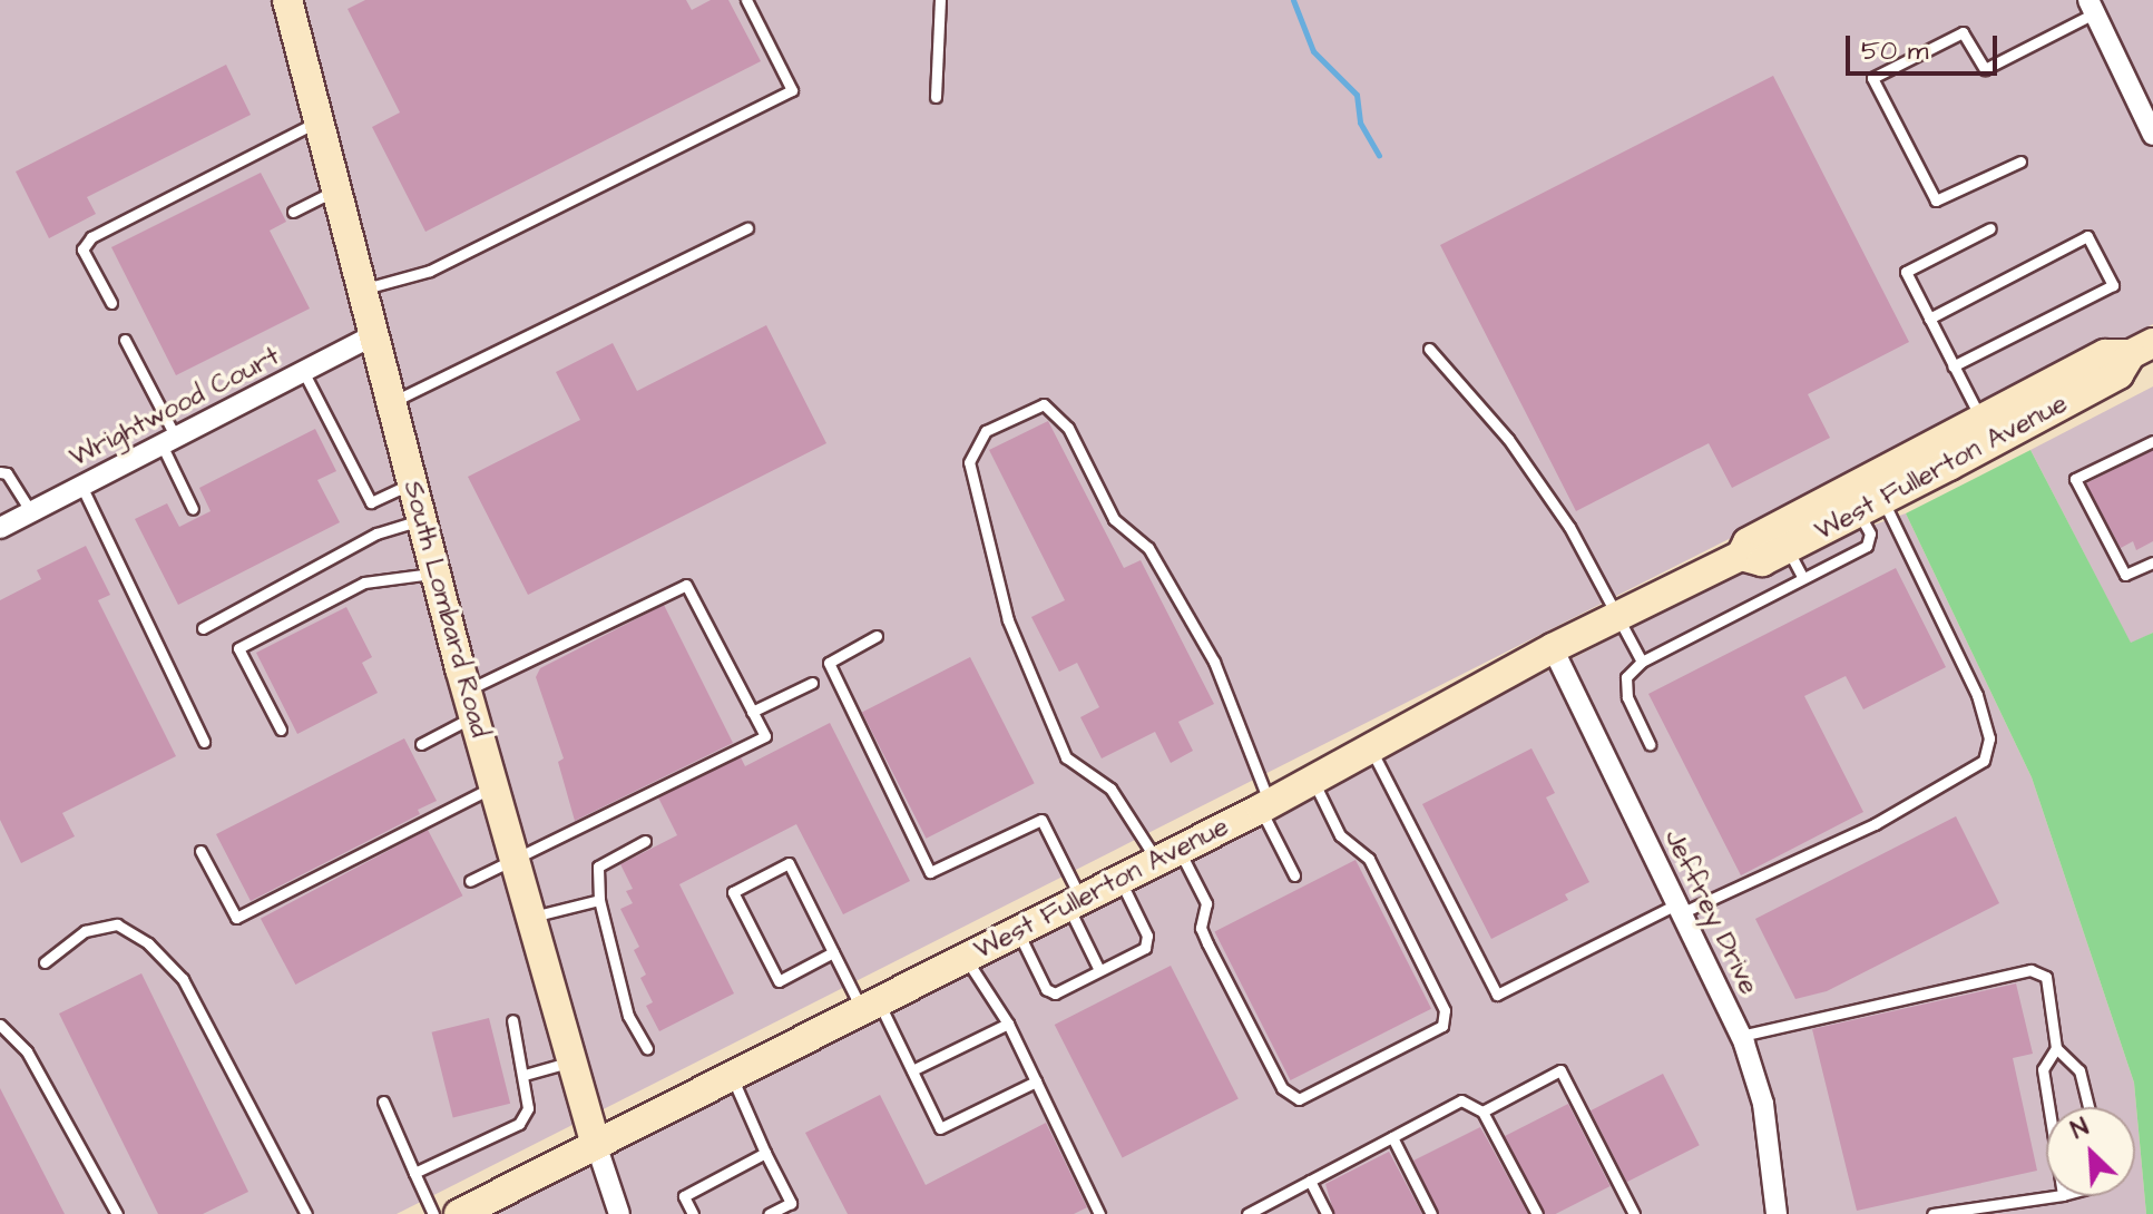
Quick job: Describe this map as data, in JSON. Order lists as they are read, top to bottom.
{
  "streets": {
    "street": [
      "Wrightwood Court",
      "West Fullerton Avenue",
      "South Lombard Road",
      "Jeffrey Drive"
    ]
  },
  "crossings": [
    ["Wrightwood Court", "South Lombard Road"],
    ["West Fullerton Avenue", "South Lombard Road"],
    ["West Fullerton Avenue", "Jeffrey Drive"]
  ],
  "scale_bar": "50 m",
  "north": "top left"
}
